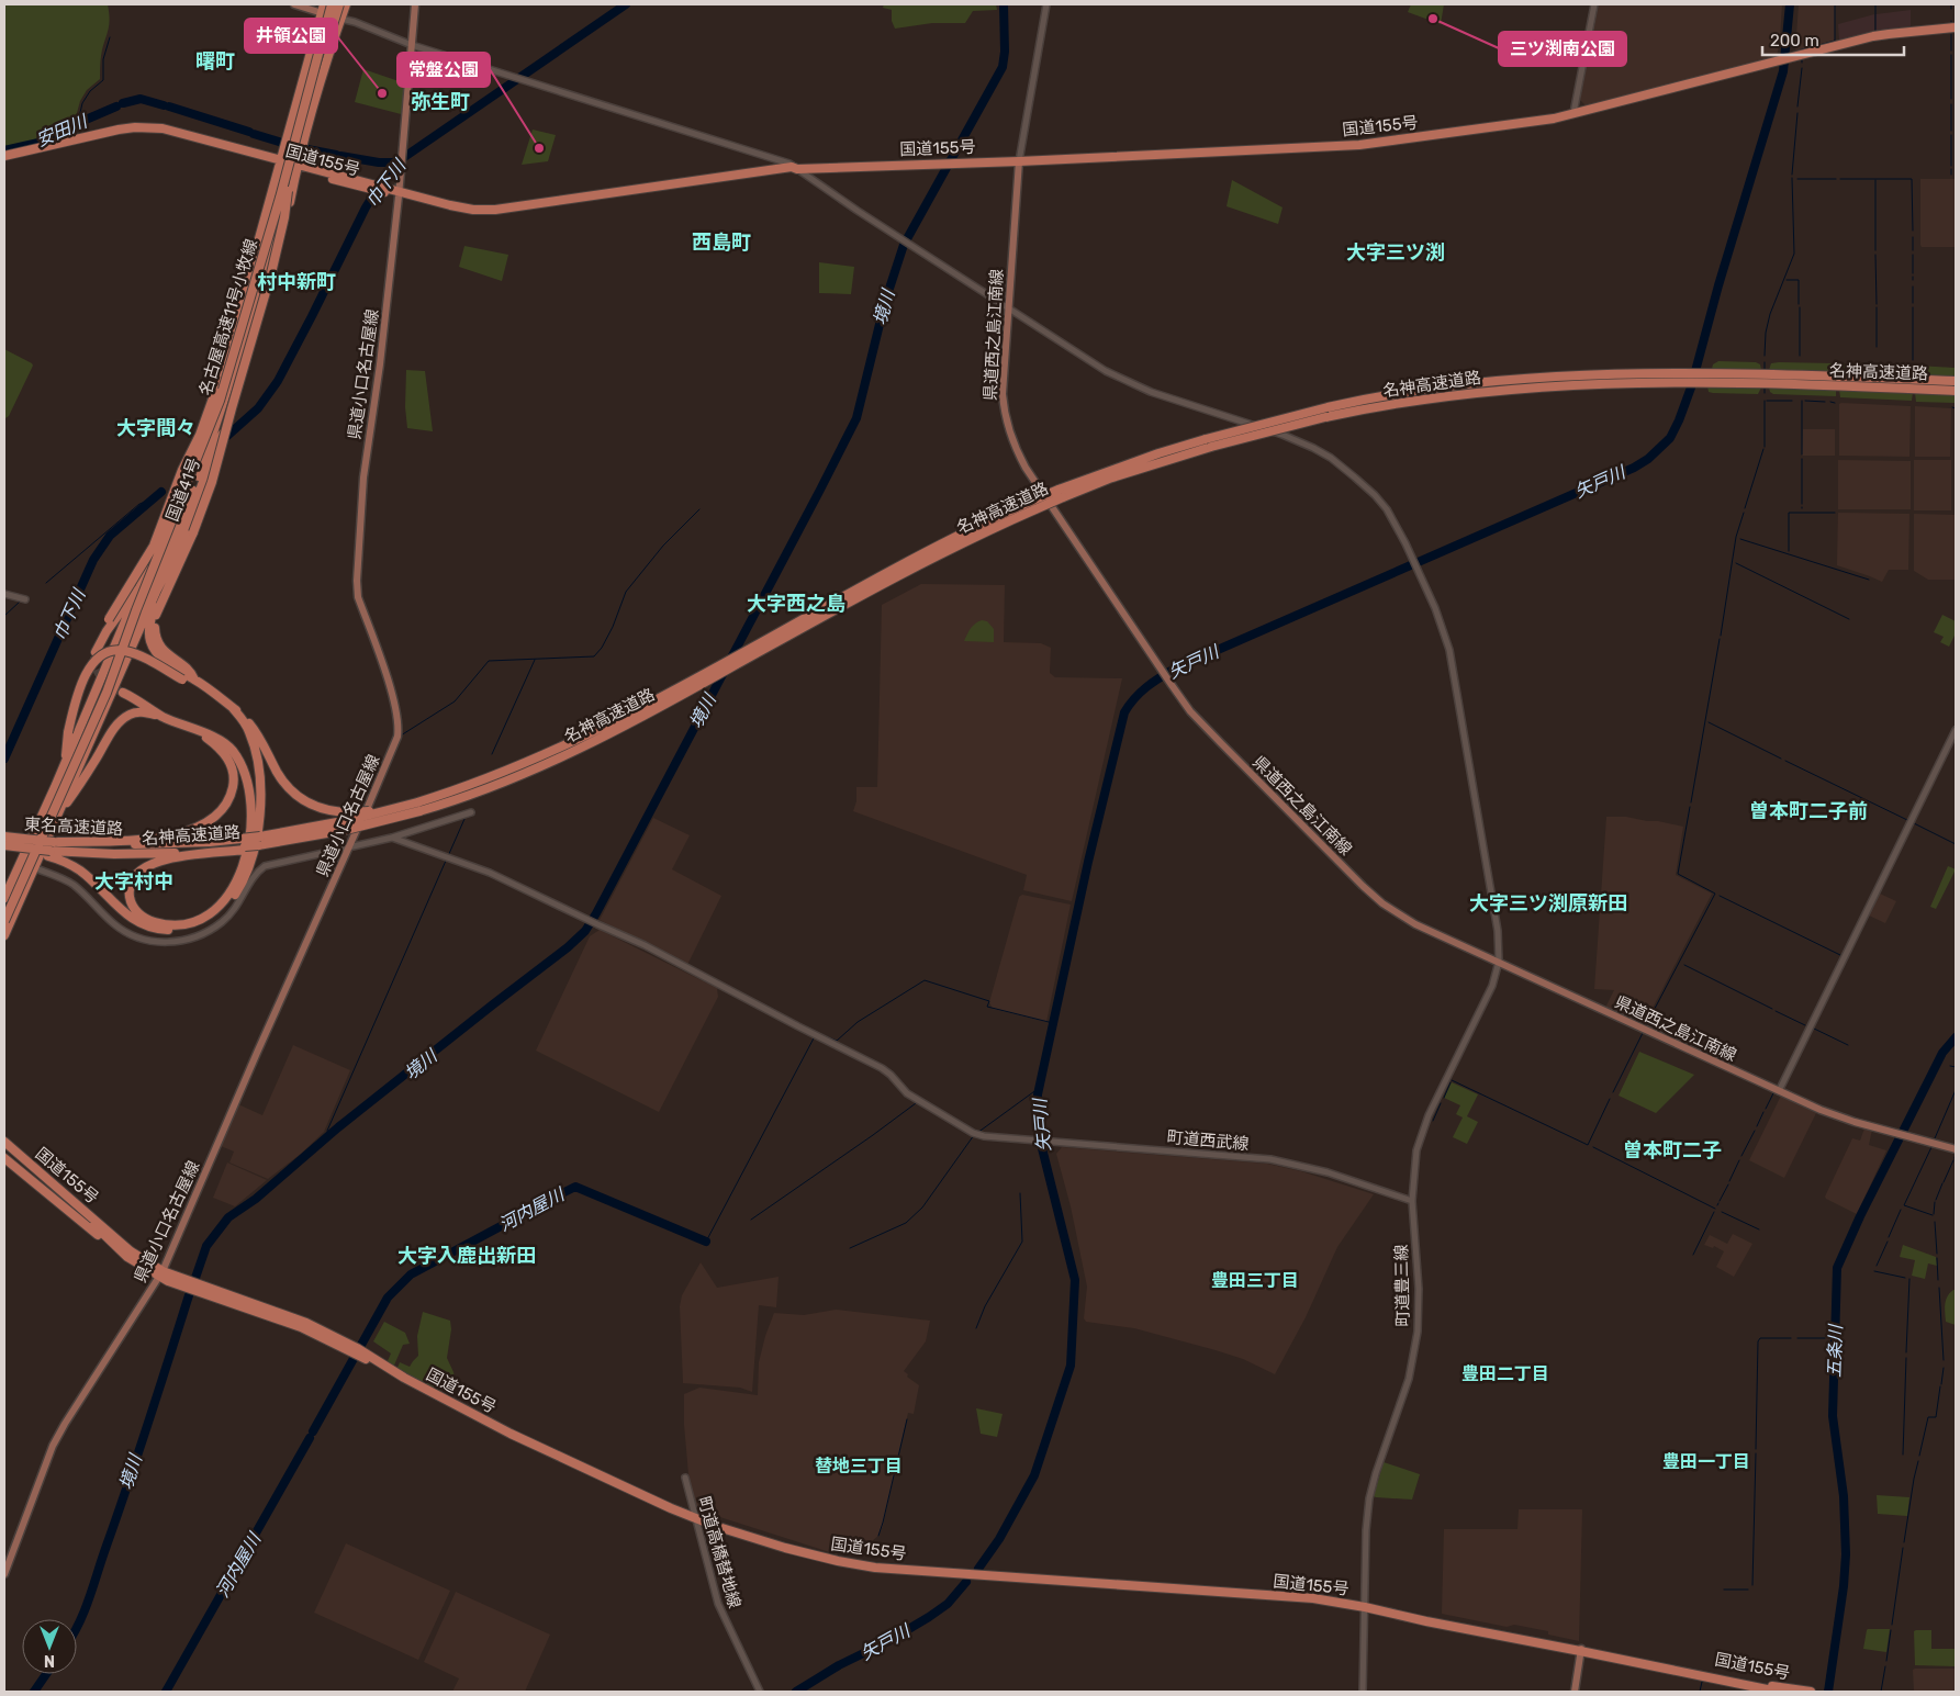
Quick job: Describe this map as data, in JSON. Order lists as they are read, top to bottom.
{
  "streets": {
    "highway": [
      "国道155号",
      "名古屋高速11号小牧線",
      "名神高速道路",
      "国道41号",
      "東名高速道路"
    ],
    "main road": ["県道西之島江南線", "県道小口名古屋線"],
    "street": ["町道西武線", "町道豊三線", "町道高橋替地線"]
  },
  "crossings": [
    ["国道155号", "県道西之島江南線"],
    ["国道155号", "県道小口名古屋線"],
    ["国道155号", "国道41号"],
    ["国道155号", "町道豊三線"],
    ["国道155号", "町道高橋替地線"],
    ["県道西之島江南線", "町道豊三線"],
    ["名神高速道路", "東名高速道路"],
    ["県道小口名古屋線", "町道豊三線"],
    ["国道41号", "町道豊三線"],
    ["町道西武線", "町道豊三線"]
  ],
  "districts": [
    "曙町",
    "弥生町",
    "西島町",
    "大字三ツ渕",
    "村中新町",
    "大字間々",
    "大字西之島",
    "曽本町二子前",
    "大字村中",
    "大字三ツ渕原新田",
    "曽本町二子",
    "大字入鹿出新田",
    "豊田三丁目",
    "豊田二丁目",
    "豊田一丁目",
    "替地三丁目"
  ],
  "water": [
    "安田川",
    "巾下川",
    "境川",
    "矢戸川",
    "河内屋川",
    "五条川"
  ],
  "places": ["三ツ渕南公園", "井領公園", "常盤公園"],
  "scale_bar": "200 m",
  "north": "bottom"
}
